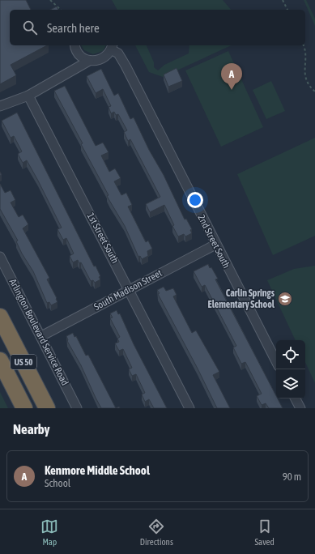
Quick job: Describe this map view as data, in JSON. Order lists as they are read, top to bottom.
{
  "streets": {
    "highway": ["US 50"],
    "street": [
      "1st Street South",
      "2nd Street South",
      "South Madison Street",
      "Arlington Boulevard Service Road"
    ]
  },
  "crossings": [
    ["1st Street South", "South Madison Street"],
    ["2nd Street South", "South Madison Street"],
    ["South Madison Street", "Arlington Boulevard Service Road"]
  ],
  "places": {
    "school or university": ["Carlin Springs Elementary School"]
  },
  "page": {
    "search": "Search here",
    "pins": "A",
    "heading": "Nearby",
    "list": [
      {
        "mark": "A",
        "name": "Kenmore Middle School",
        "note": "School",
        "value": "90 m"
      }
    ],
    "nav": ["Map", "Directions", "Saved"]
  }
}
